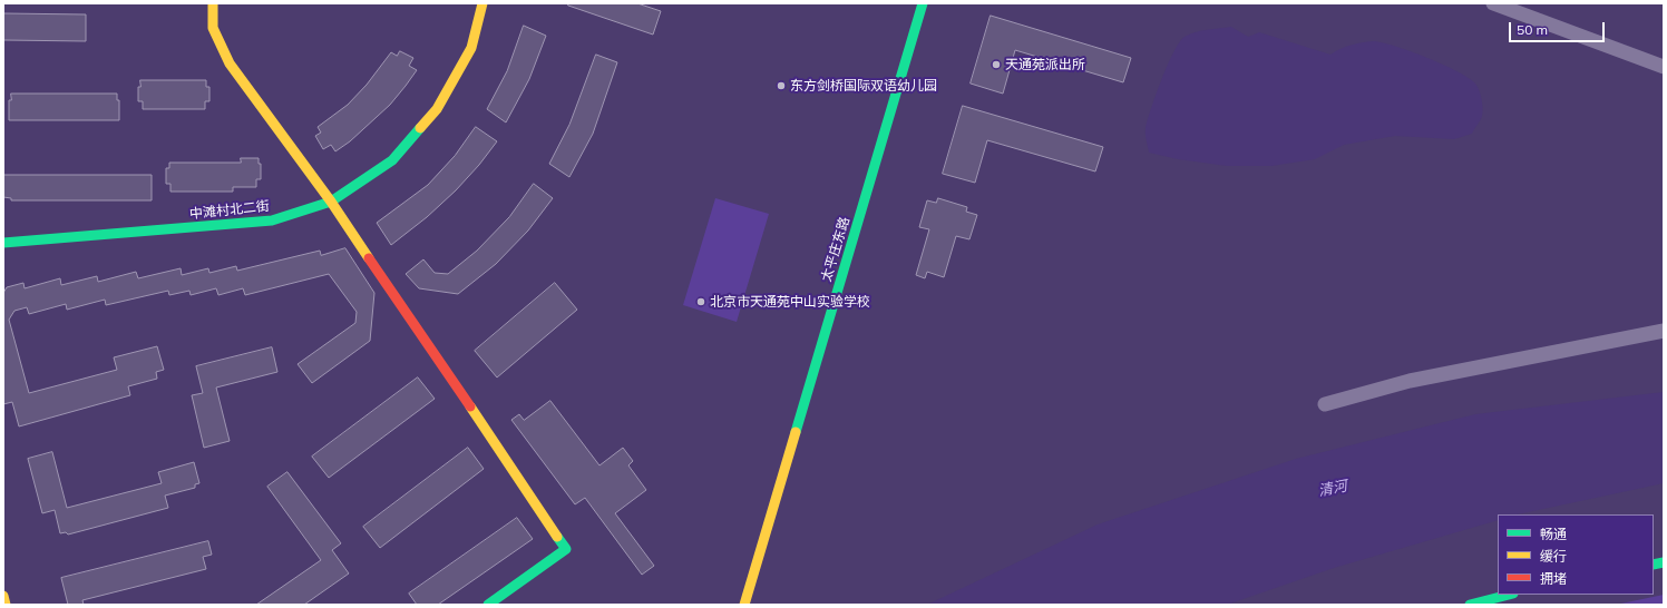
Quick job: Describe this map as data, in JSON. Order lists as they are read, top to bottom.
{
  "streets": {
    "street": ["中滩村北二街", "太平庄东路"]
  },
  "water": ["清河"],
  "places": ["天通苑派出所", "东方剑桥国际双语幼儿园", "北京市天通苑中山实验学校"],
  "legend": ["畅通", "缓行", "拥堵"],
  "scale_bar": "50 m"
}
